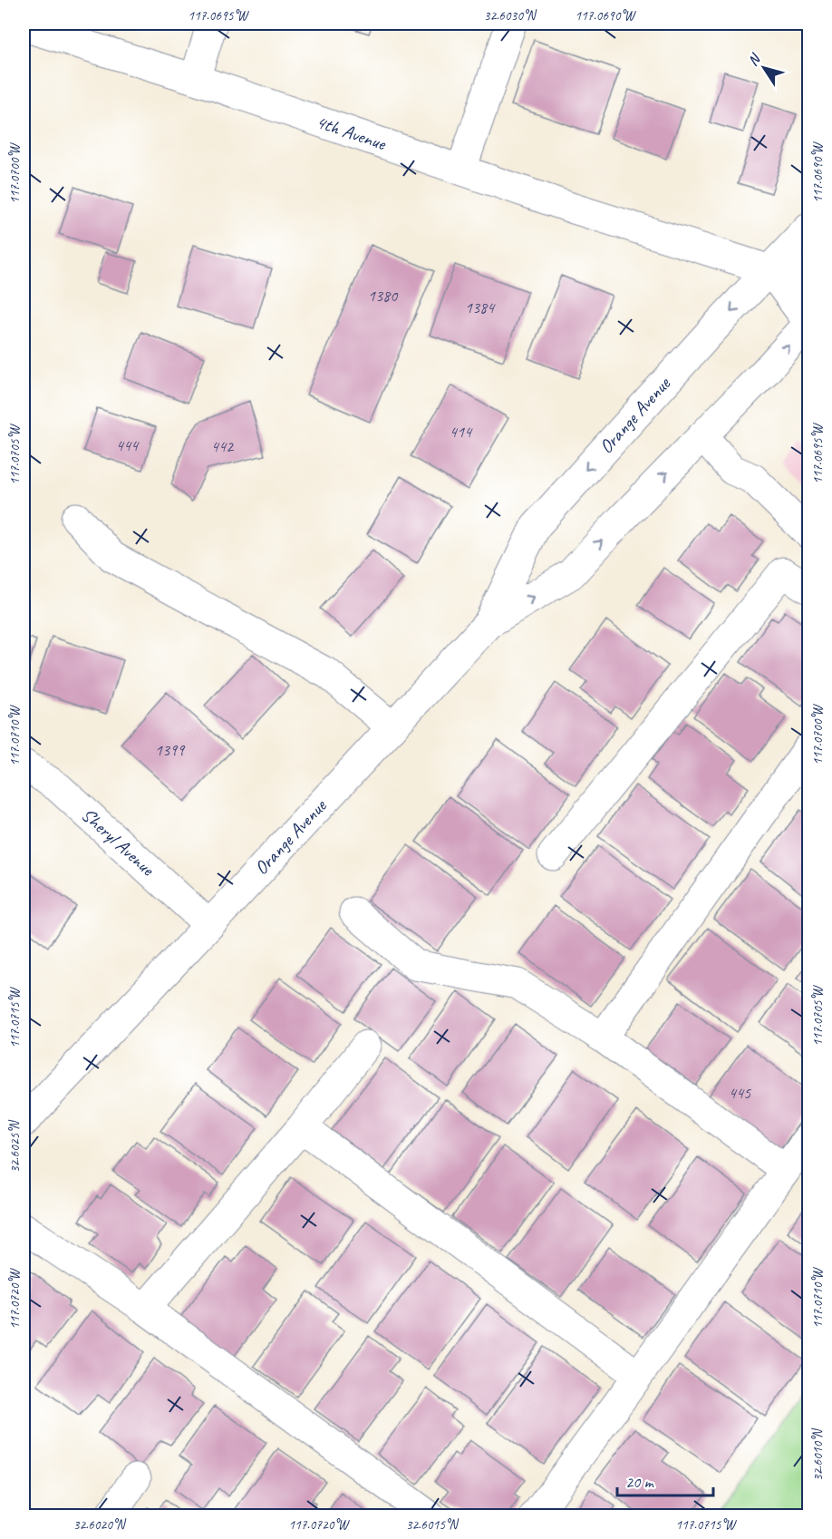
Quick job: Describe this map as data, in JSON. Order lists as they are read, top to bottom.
{
  "streets": {
    "main road": ["4th Avenue", "Orange Avenue", "Sheryl Avenue"]
  },
  "crossings": [
    ["4th Avenue", "Orange Avenue"],
    ["Orange Avenue", "Sheryl Avenue"]
  ],
  "house_numbers": [
    "1380",
    "1384",
    "414",
    "444",
    "442",
    "1399",
    "445"
  ],
  "scale_bar": "20 m",
  "north": "top left",
  "coordinates": [
    "117.0695°W",
    "32.6030°N",
    "117.0690°W",
    "117.0700°W",
    "117.0705°W",
    "117.0710°W",
    "117.0715°W",
    "32.6025°N",
    "117.0720°W",
    "32.6010°N",
    "32.6020°N",
    "32.6015°N"
  ]
}
